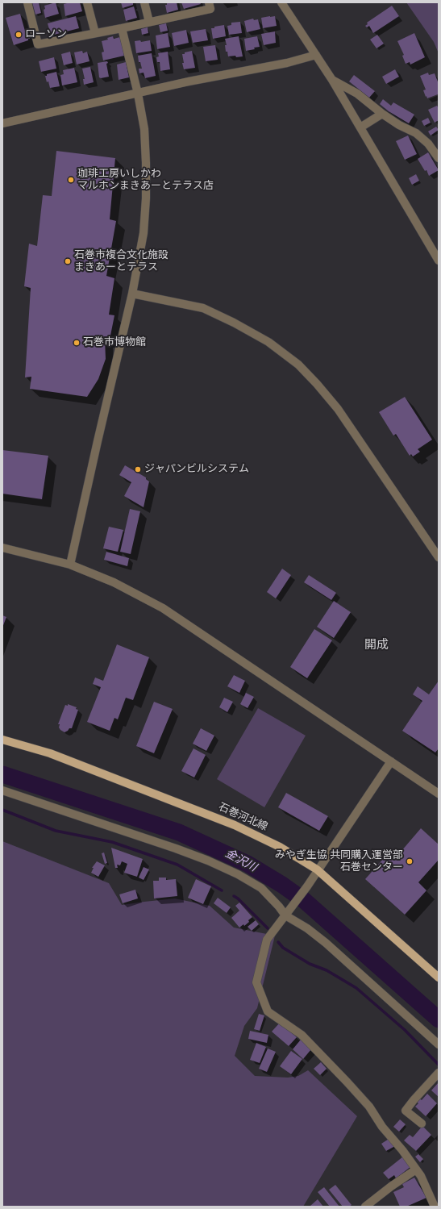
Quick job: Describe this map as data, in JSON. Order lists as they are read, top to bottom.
{
  "streets": {
    "main road": ["石巻河北線"]
  },
  "districts": ["開成"],
  "water": ["金沢川"],
  "places": [
    "ローソン",
    "珈琲工房いしかわ マルホンまきあーとテラス店",
    "石巻市複合文化施設 まきあーとテラス",
    "石巻市博物館",
    "ジャパンビルシステム",
    "みやぎ生協 共同購入運営部 石巻センター"
  ]
}
